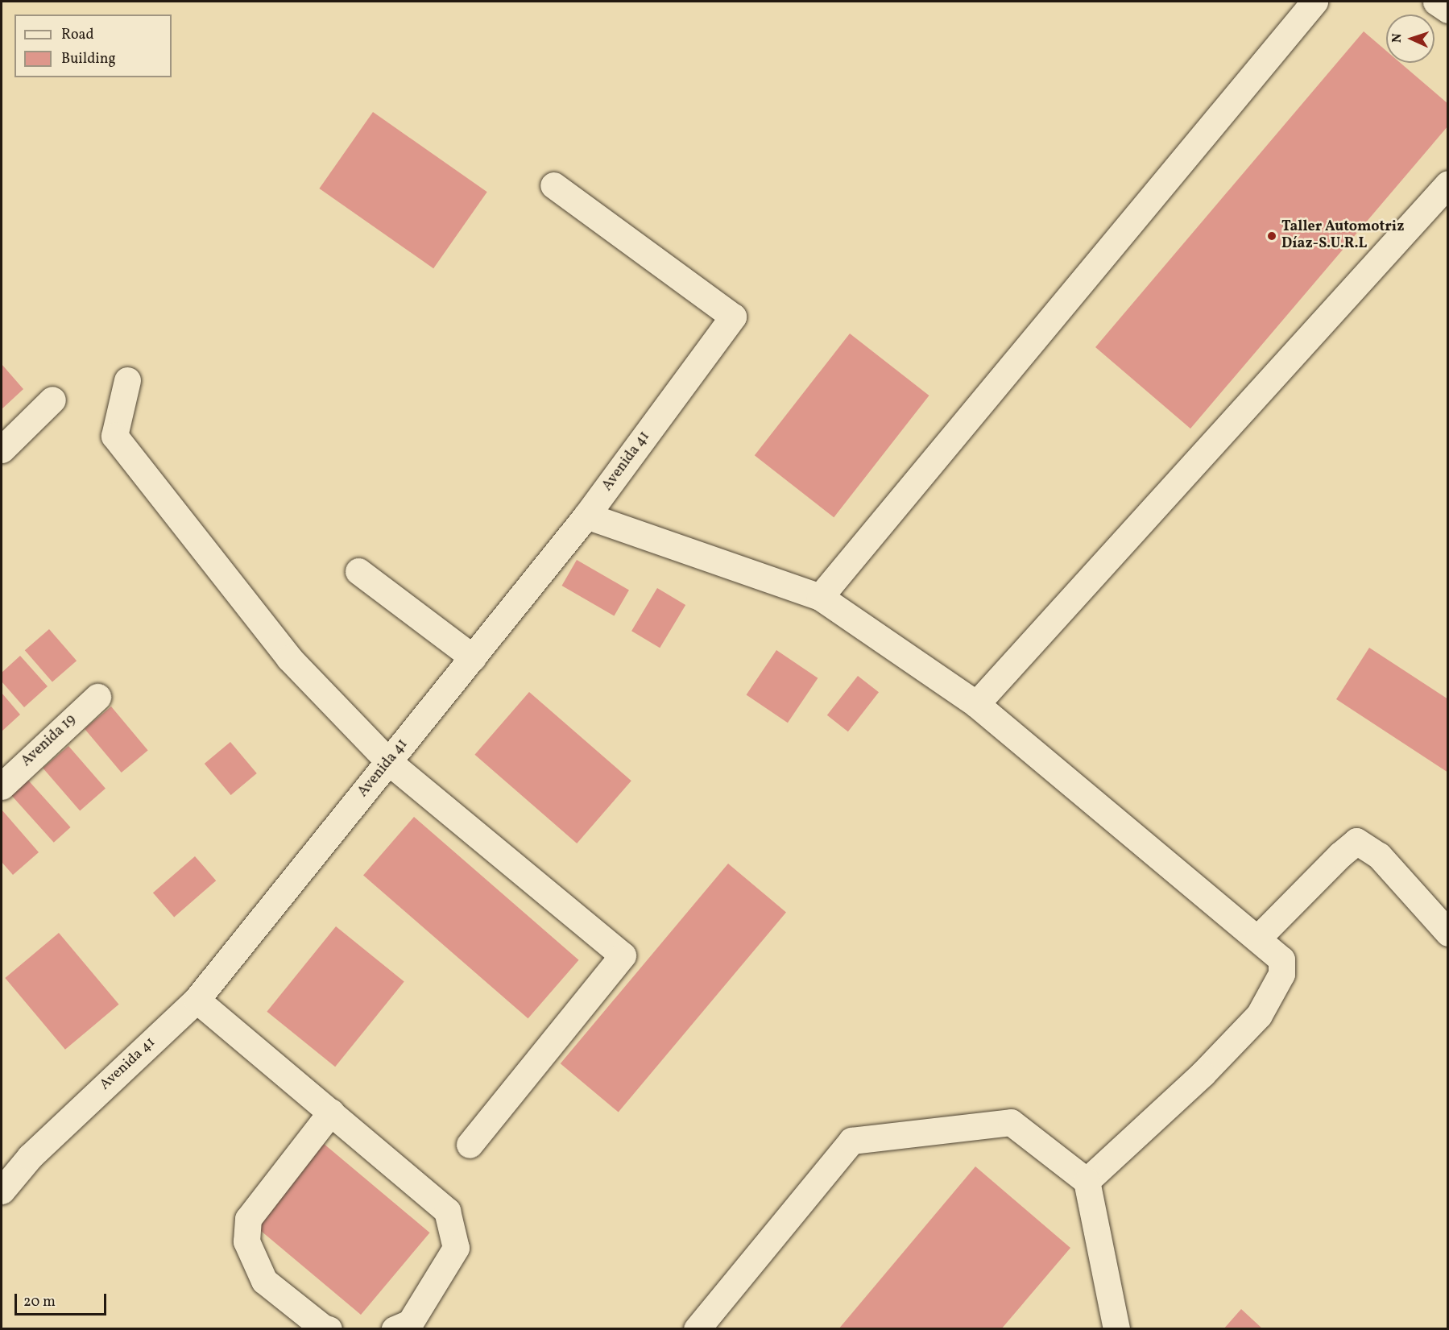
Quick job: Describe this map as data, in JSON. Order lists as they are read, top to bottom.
{
  "streets": {
    "street": ["Avenida 41", "Avenida 19"]
  },
  "places": ["Taller Automotriz Díaz-S.U.R.L"],
  "legend": ["Road", "Building"],
  "scale_bar": "20 m",
  "north": "left"
}
